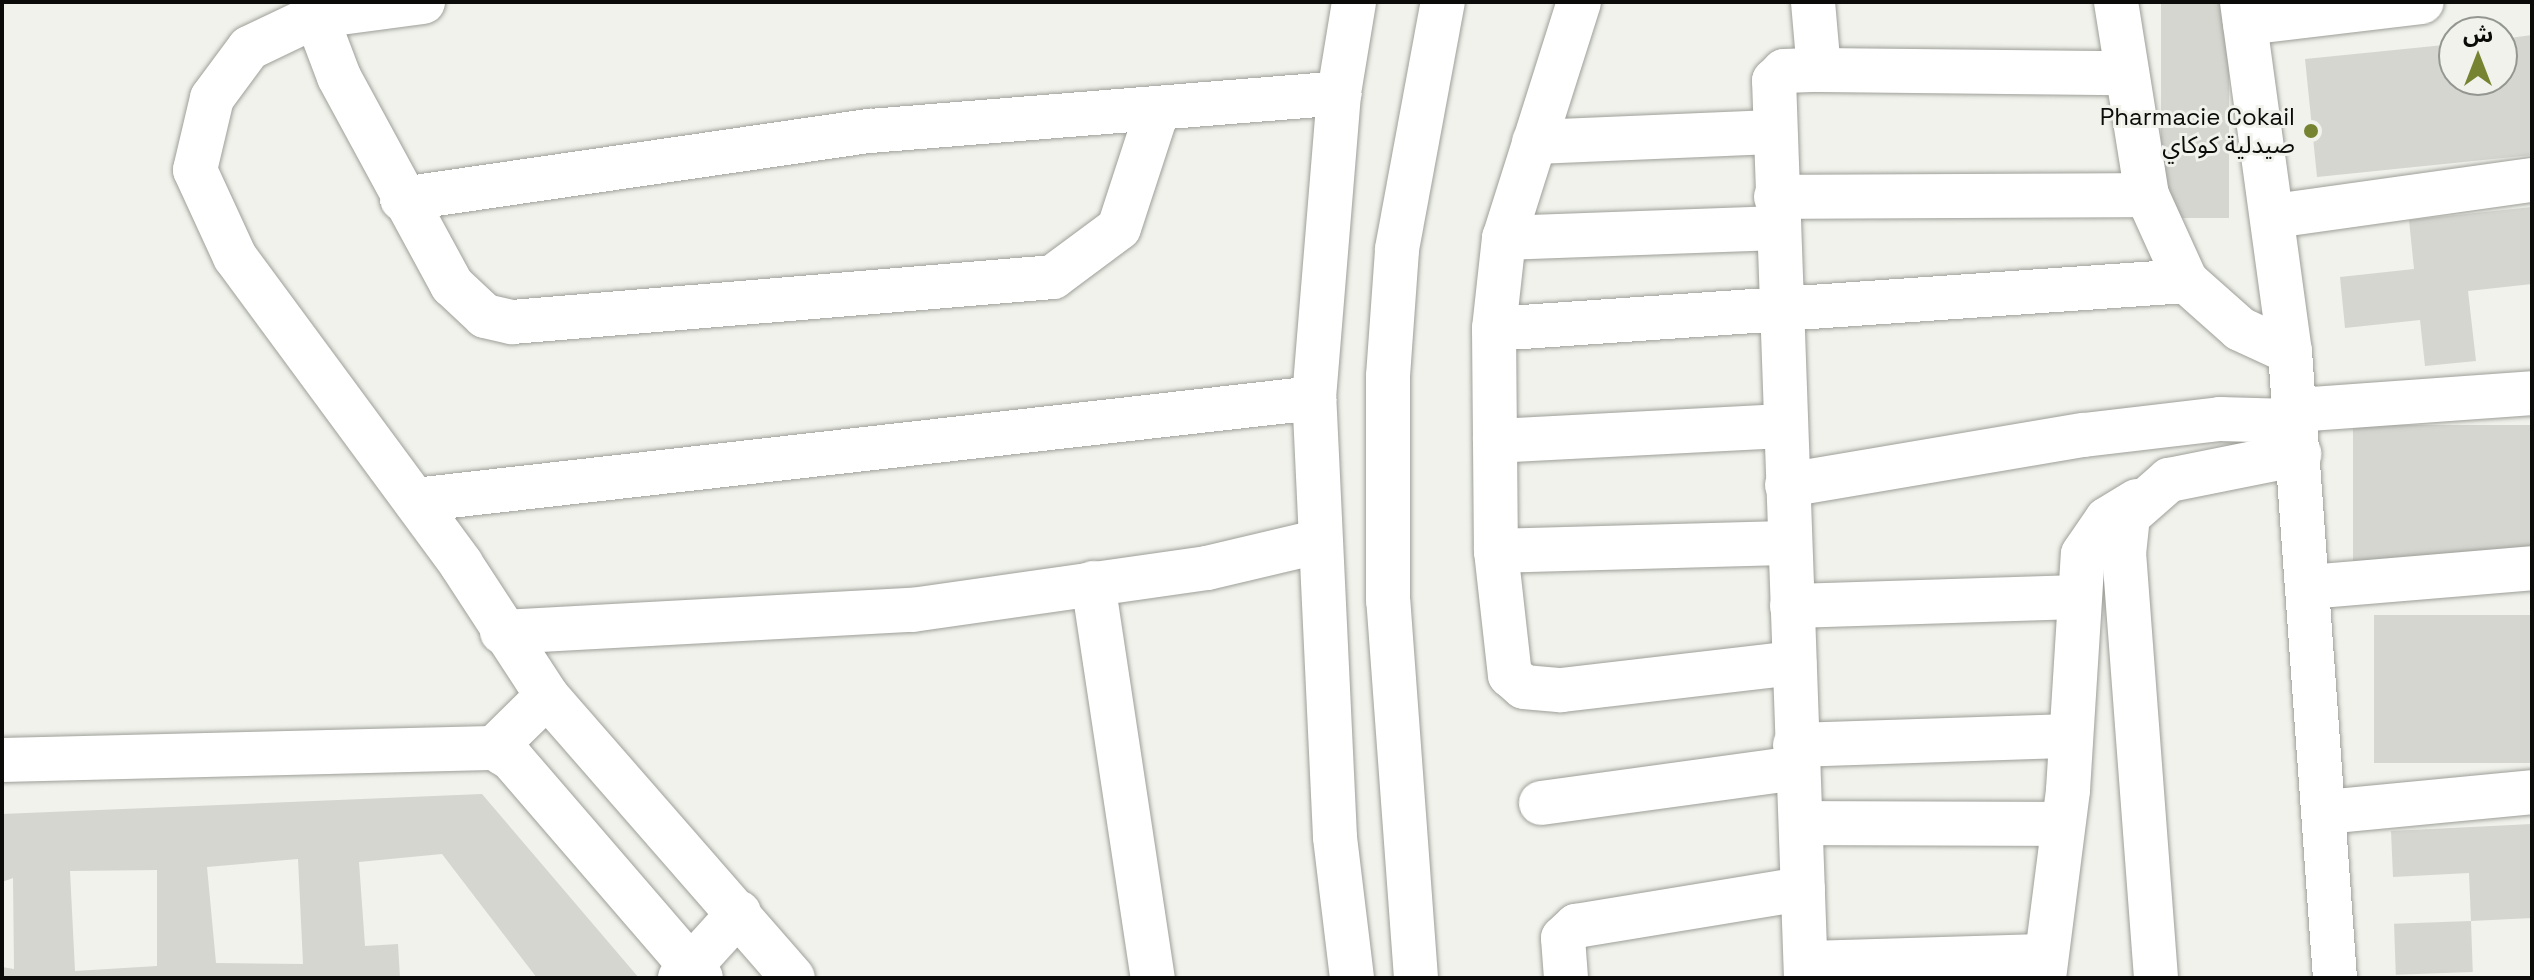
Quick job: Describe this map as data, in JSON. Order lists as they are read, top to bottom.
{
  "places": ["Pharmacie Cokail صيدلية كوكاي"],
  "north": "top"
}
